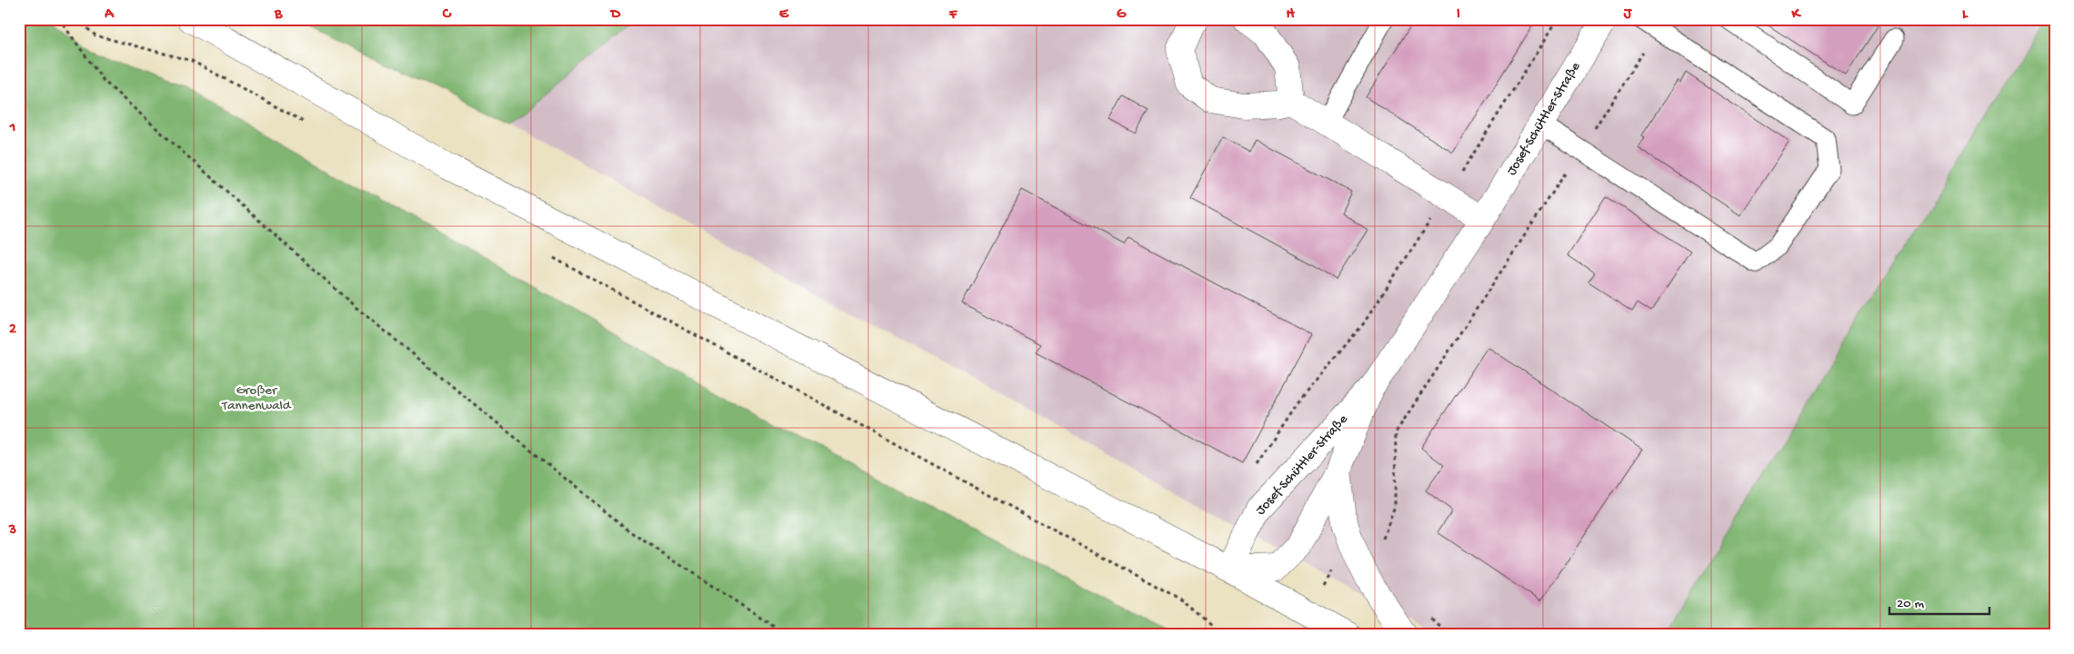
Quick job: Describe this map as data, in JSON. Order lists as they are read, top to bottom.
{
  "streets": {
    "street": ["Josef-Schüttler-Straße"]
  },
  "parks": ["Großer Tannenwald"],
  "scale_bar": "20 m",
  "grid": {
    "columns": [
      "A",
      "B",
      "C",
      "D",
      "E",
      "F",
      "G",
      "H",
      "I",
      "J",
      "K",
      "L"
    ],
    "rows": ["1", "2", "3"]
  }
}
